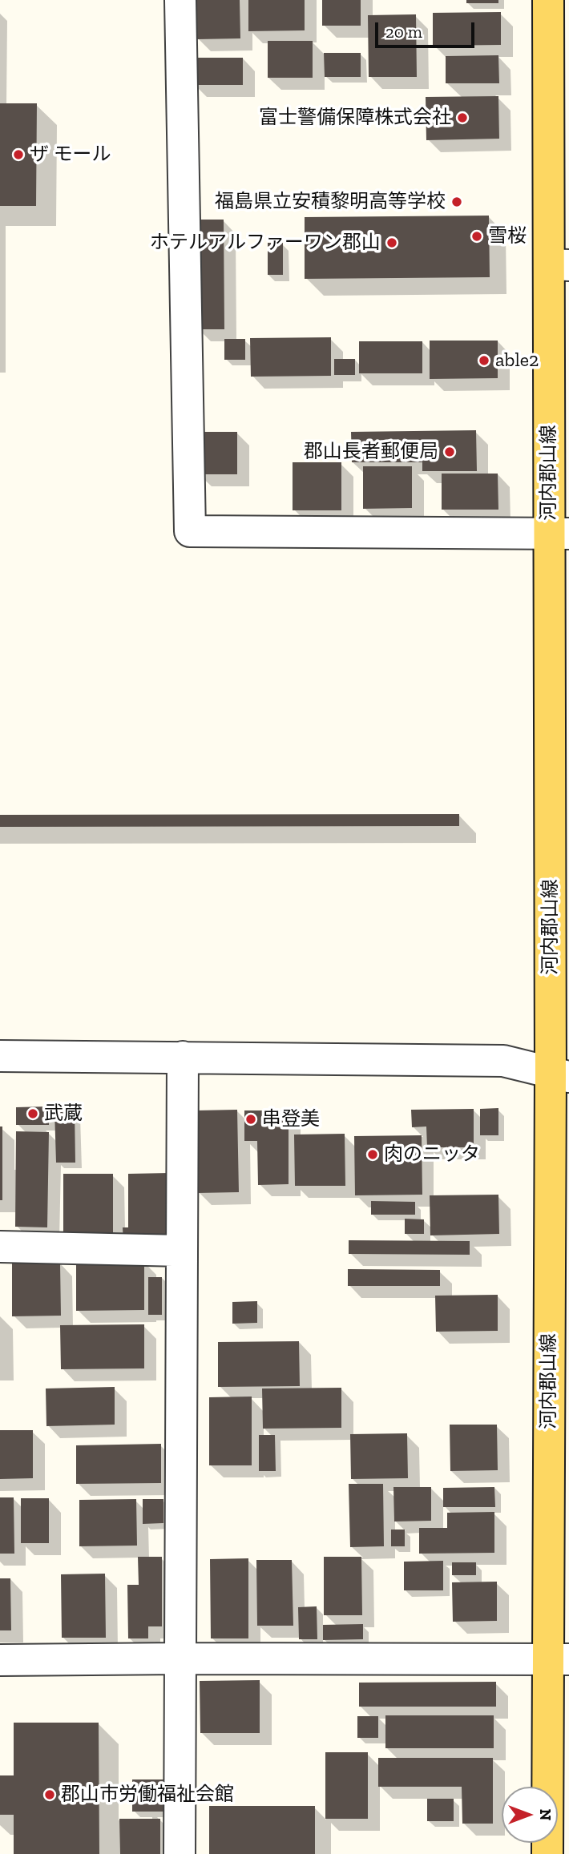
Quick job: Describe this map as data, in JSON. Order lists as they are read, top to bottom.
{
  "streets": {
    "main road": ["河内郡山線"]
  },
  "places": [
    "富士警備保障株式会社",
    "ザ モール",
    "福島県立安積黎明高等学校",
    "雪桜",
    "ホテルアルファーワン郡山",
    "able2",
    "郡山長者郵便局",
    "武蔵",
    "串登美",
    "肉のニッタ",
    "郡山市労働福祉会館"
  ],
  "scale_bar": "20 m",
  "north": "right"
}
